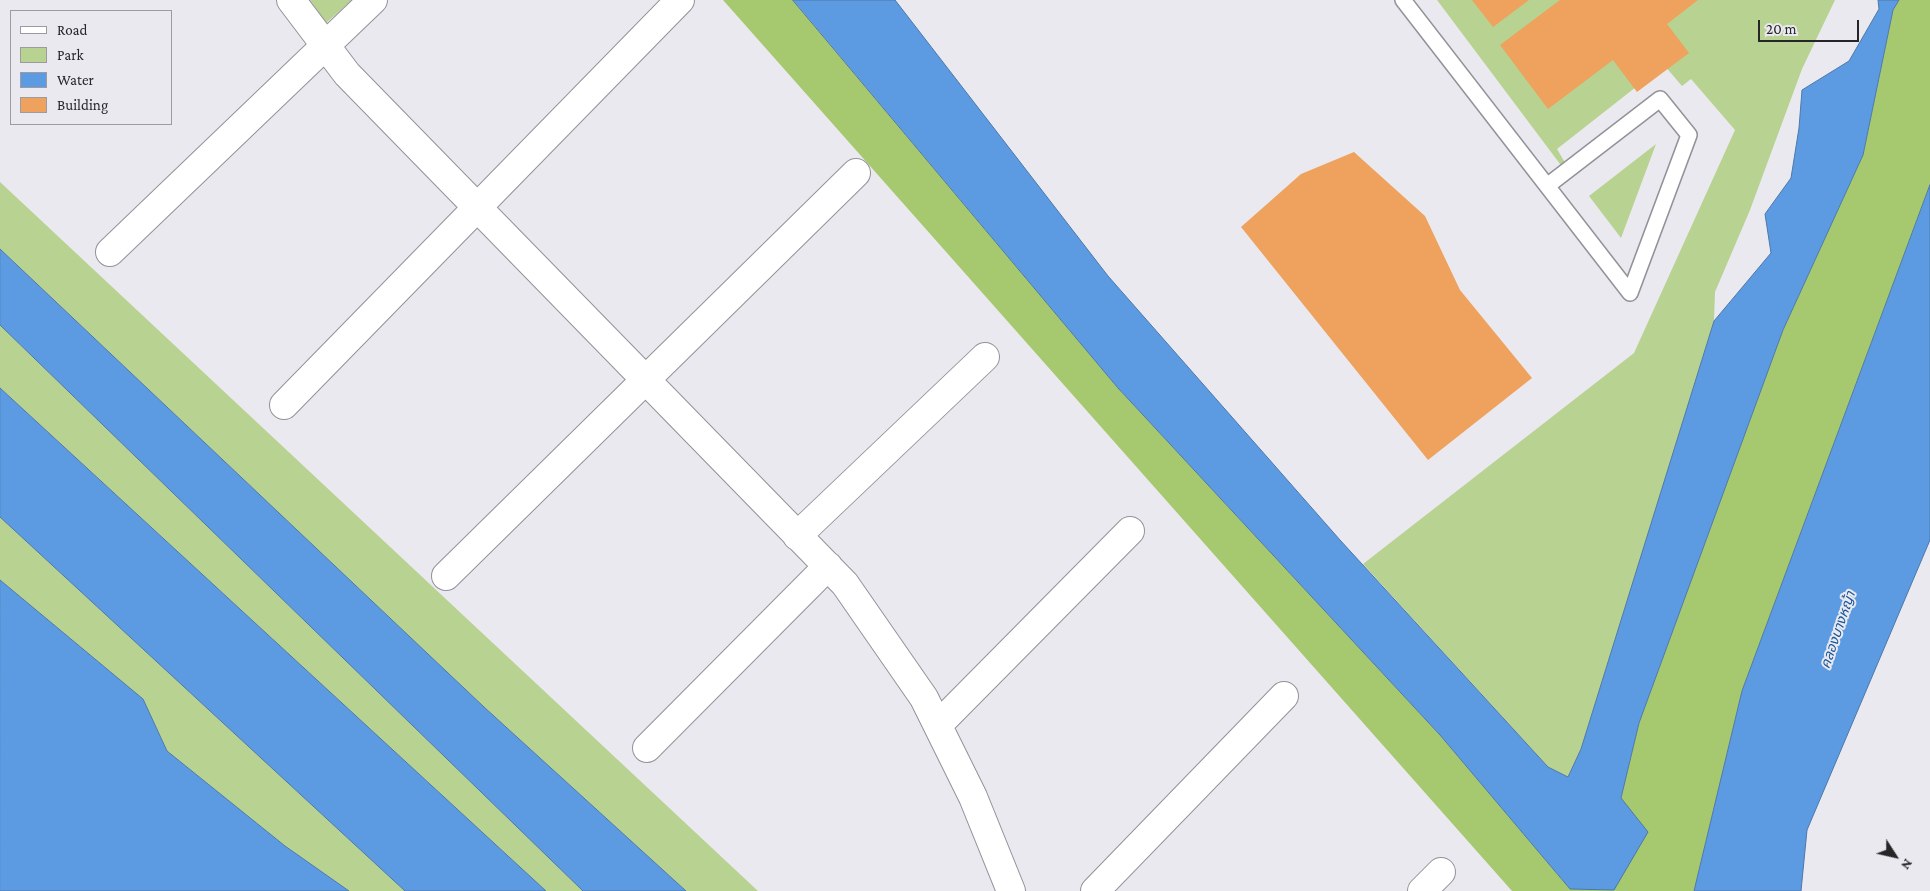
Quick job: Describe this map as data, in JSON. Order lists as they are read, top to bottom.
{
  "water": ["คลองบางหญ้า"],
  "legend": [
    "Road",
    "Park",
    "Water",
    "Building"
  ],
  "scale_bar": "20 m",
  "north": "bottom right"
}
